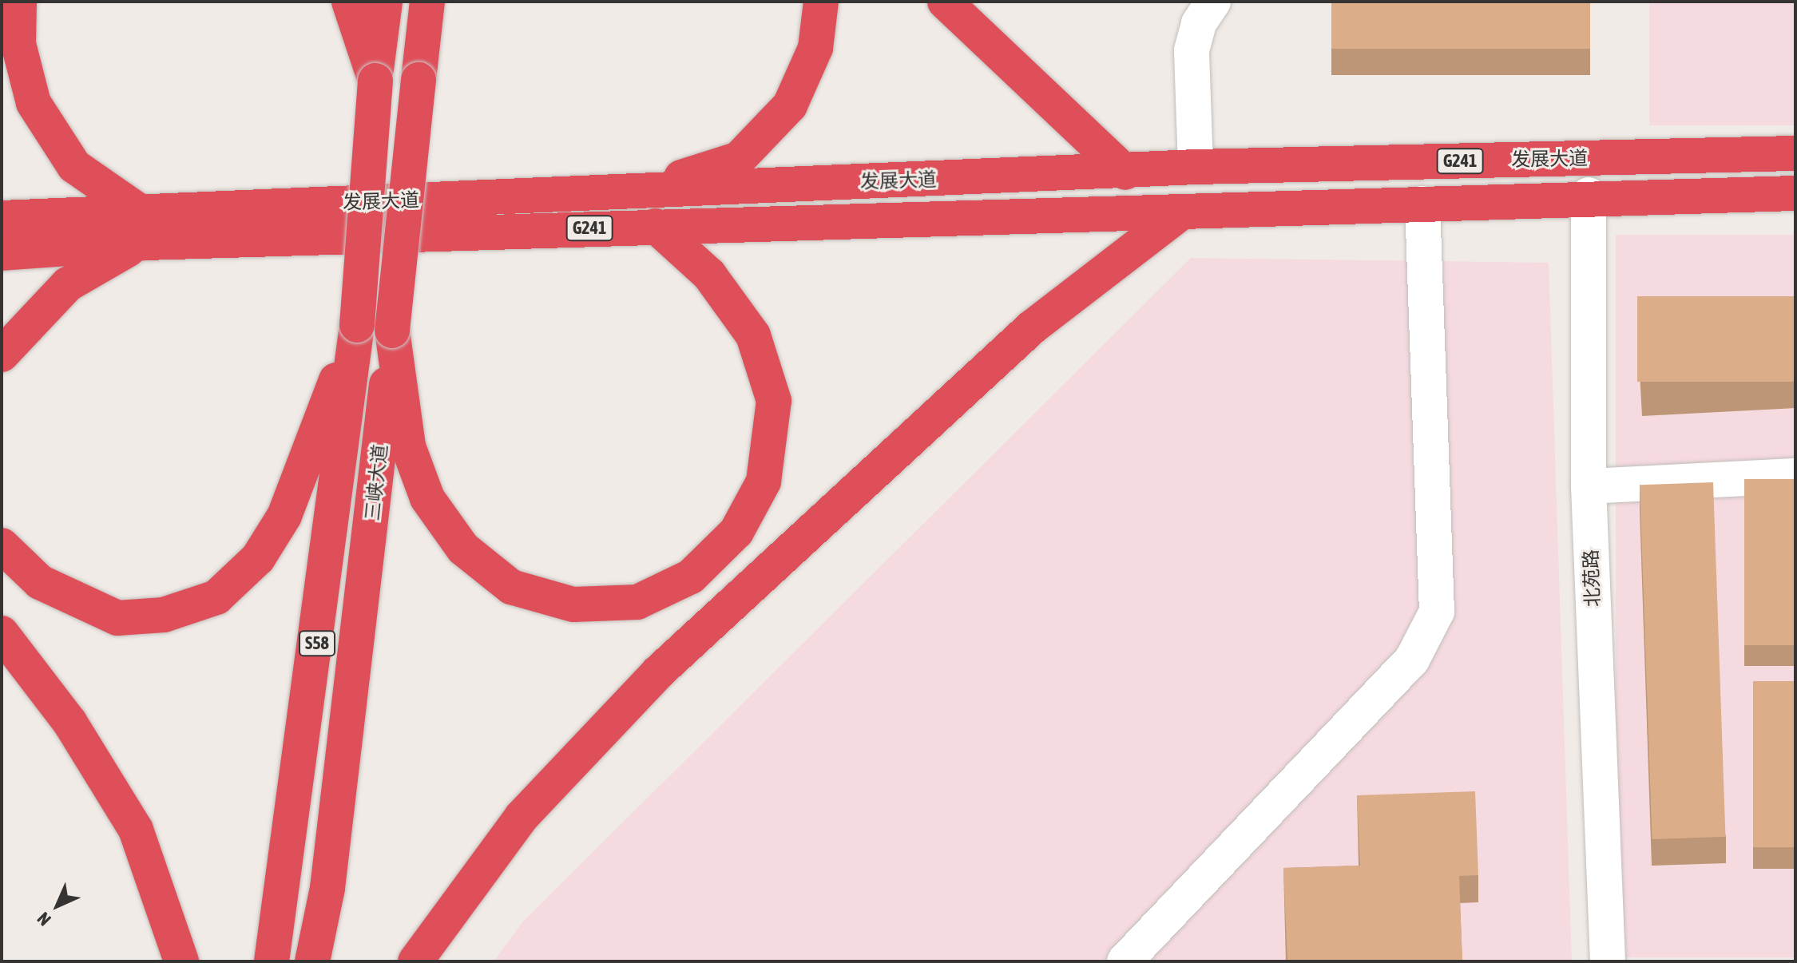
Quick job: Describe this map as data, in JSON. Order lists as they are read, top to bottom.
{
  "streets": {
    "highway": [
      "发展大道",
      "G241",
      "三峡大道",
      "S58"
    ],
    "street": ["北苑路"]
  },
  "crossings": [
    ["发展大道", "北苑路"]
  ],
  "north": "bottom left"
}
